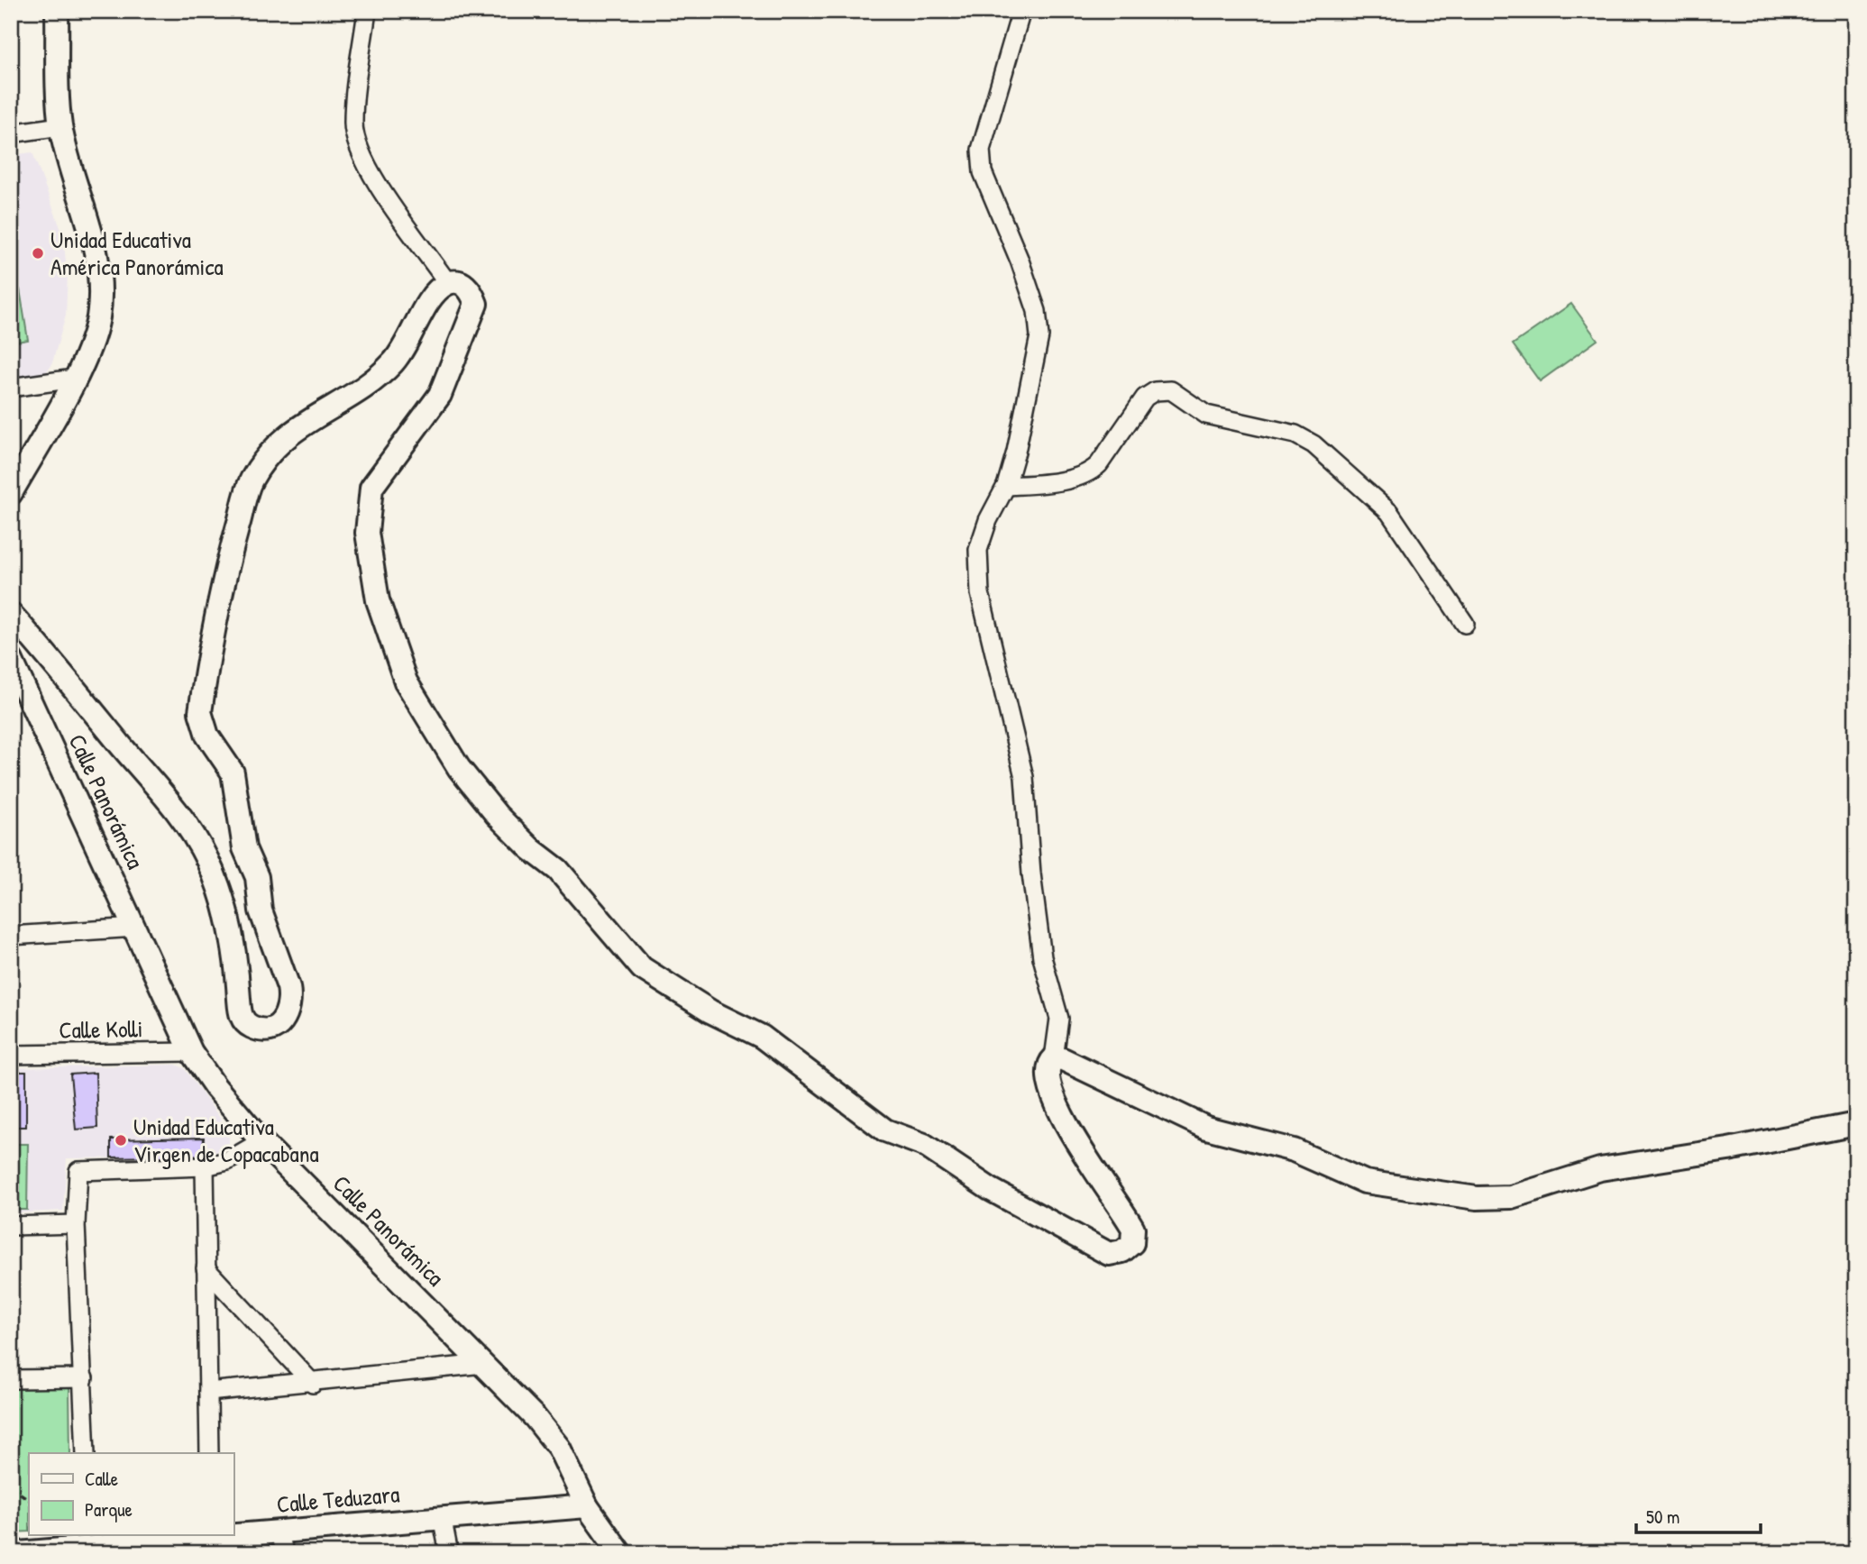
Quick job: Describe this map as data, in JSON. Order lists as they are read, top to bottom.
{
  "streets": {
    "street": ["Calle Panorámica", "Calle Kolli", "Calle Teduzara"]
  },
  "crossings": [
    ["Calle Panorámica", "Calle Kolli"],
    ["Calle Panorámica", "Calle Teduzara"]
  ],
  "places": ["Unidad Educativa América Panorámica", "Unidad Educativa Virgen de Copacabana"],
  "legend": ["Calle", "Parque"],
  "scale_bar": "50 m"
}
